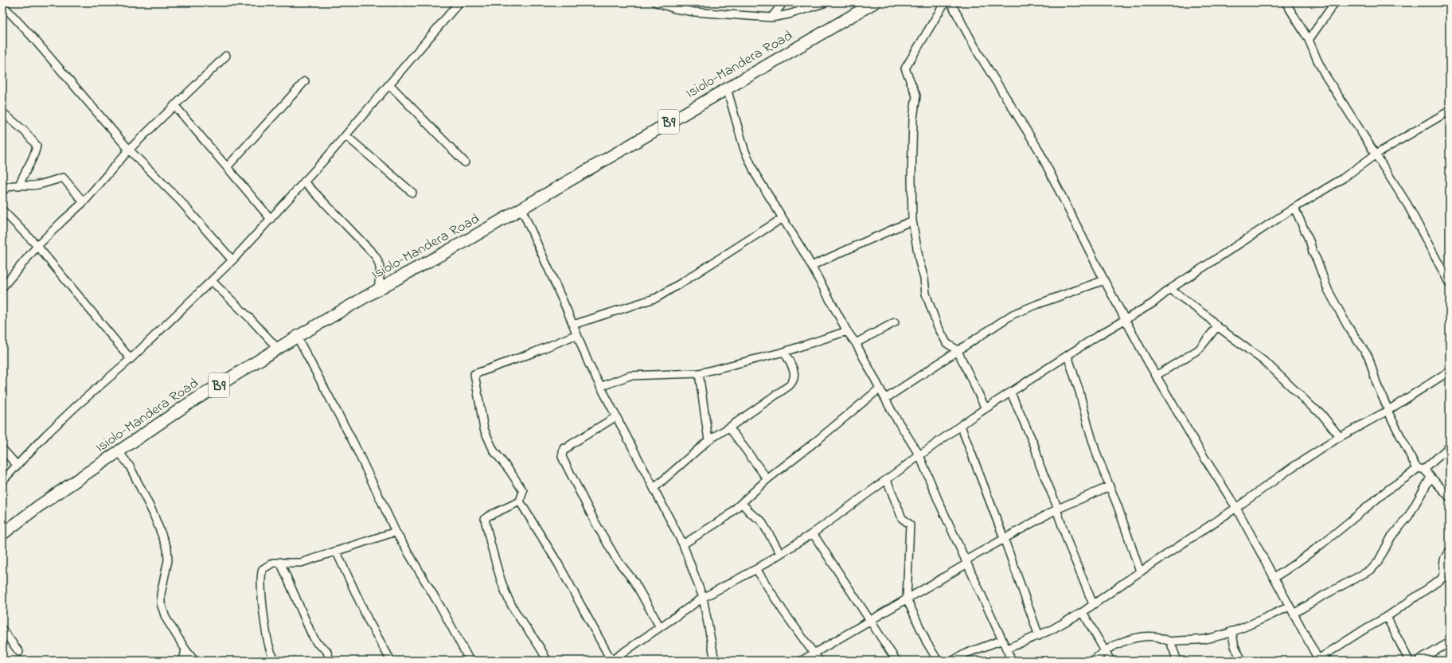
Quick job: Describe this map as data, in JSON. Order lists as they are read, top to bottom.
{
  "streets": {
    "highway": ["Isiolo-Mandera Road", "B9"]
  }
}
